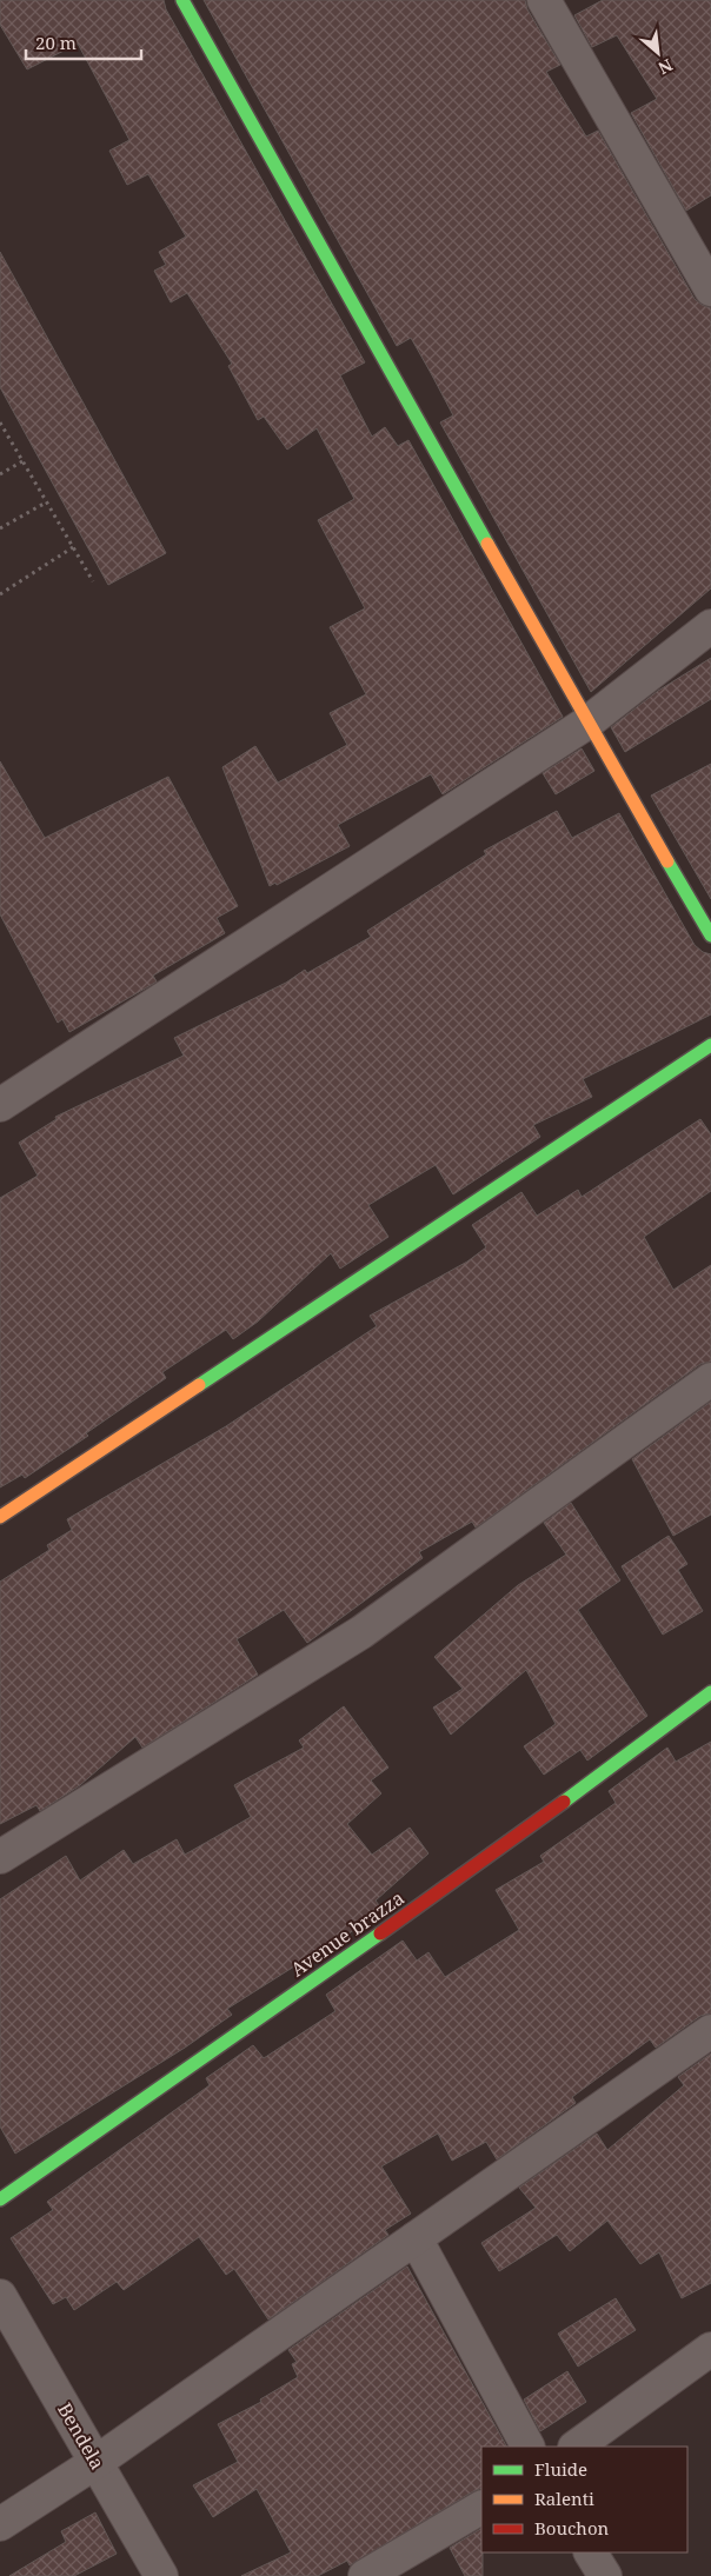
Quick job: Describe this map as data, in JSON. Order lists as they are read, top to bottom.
{
  "streets": {
    "street": ["Avenue brazza", "Bendela"]
  },
  "legend": ["Fluide", "Ralenti", "Bouchon"],
  "scale_bar": "20 m",
  "north": "bottom right"
}
